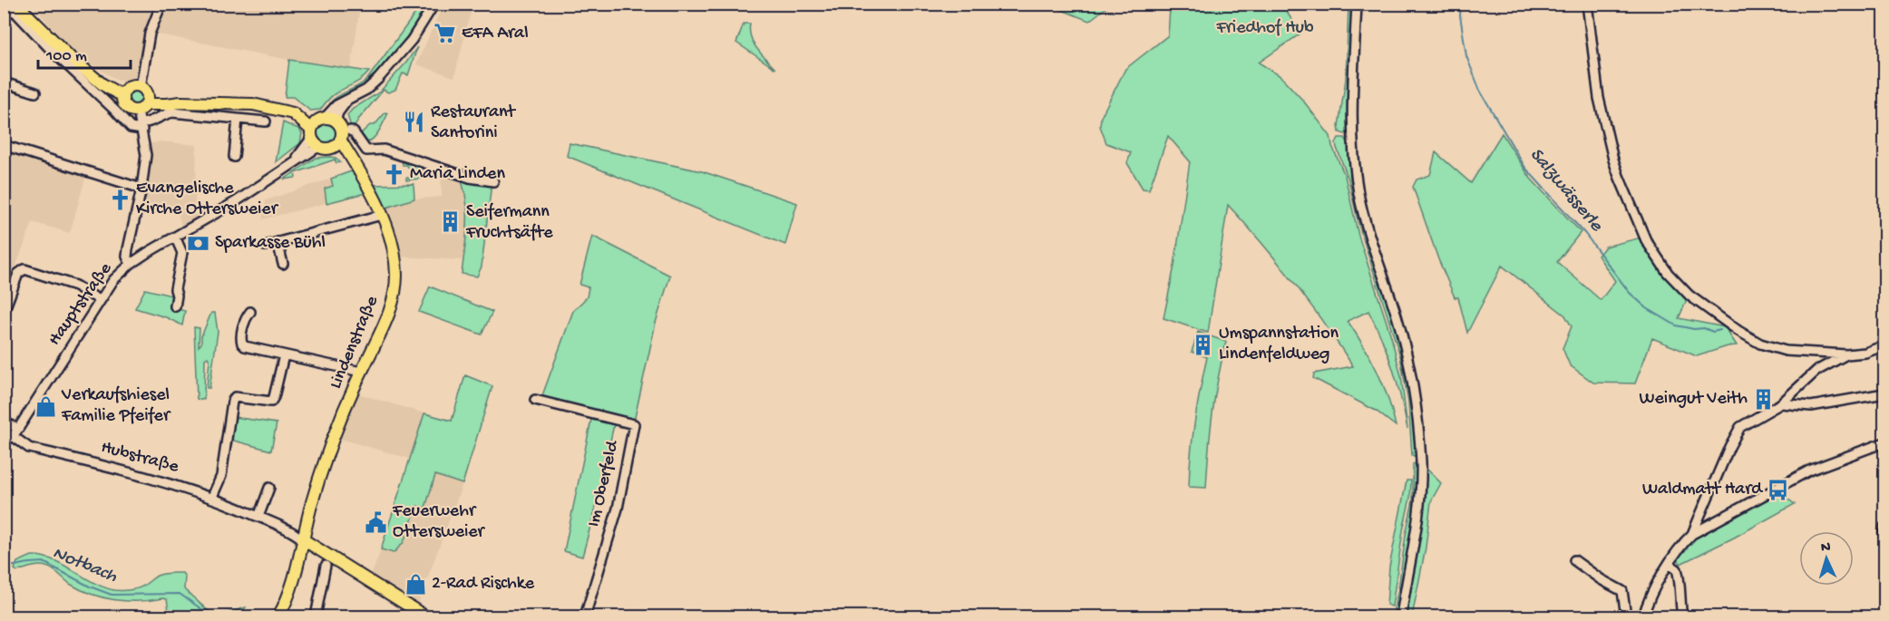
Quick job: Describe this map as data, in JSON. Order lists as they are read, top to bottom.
{
  "streets": {
    "main road": ["Lindenstraße", "Hubstraße"],
    "street": ["Hauptstraße", "Im Oberfeld"]
  },
  "crossings": [
    ["Hauptstraße", "Lindenstraße"],
    ["Hauptstraße", "Hubstraße"],
    ["Lindenstraße", "Hubstraße"]
  ],
  "water": ["Salzwässerle", "Notbach"],
  "parks": ["Friedhof Hub"],
  "places": {
    "supermarket": ["EFA Aral"],
    "restaurant": ["Restaurant Santorini"],
    "church": ["Maria Linden", "Evangelische Kirche Ottersweier"],
    "building": ["Seifermann Fruchtsäfte", "Umspannstation Lindenfeldweg", "Weingut Veith"],
    "bank": ["Sparkasse Bühl"],
    "shop": ["Verkaufshiesel Familie Pfeifer", "2-Rad Rischke"],
    "bus stop": ["Waldmatt Hard"],
    "public building": ["Feuerwehr Ottersweier"]
  },
  "scale_bar": "100 m",
  "north": "top"
}
